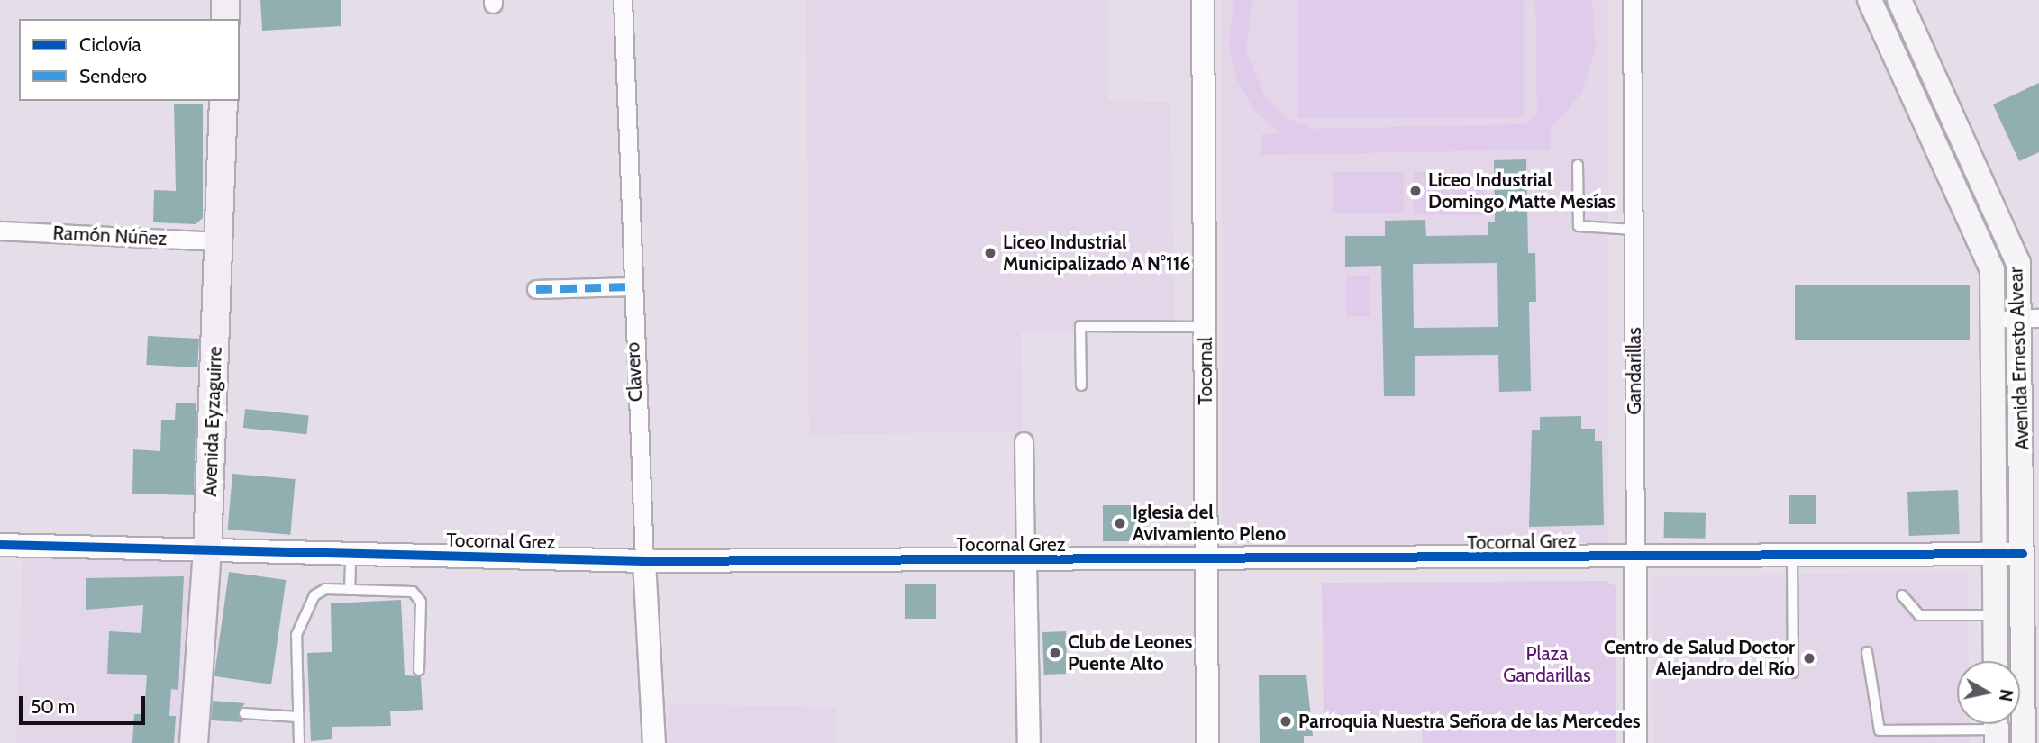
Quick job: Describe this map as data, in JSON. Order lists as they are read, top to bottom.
{
  "streets": {
    "main road": ["Avenida Ernesto Alvear", "Avenida Eyzaguirre"],
    "street": [
      "Ramón Núñez",
      "Tocornal",
      "Gandarillas",
      "Clavero",
      "Tocornal Grez"
    ]
  },
  "crossings": [
    ["Ramón Núñez", "Avenida Eyzaguirre"],
    ["Avenida Ernesto Alvear", "Tocornal Grez"],
    ["Tocornal", "Tocornal Grez"],
    ["Gandarillas", "Tocornal Grez"],
    ["Clavero", "Tocornal Grez"],
    ["Avenida Eyzaguirre", "Tocornal Grez"]
  ],
  "parks": ["Plaza Gandarillas"],
  "places": [
    "Liceo Industrial Domingo Matte Mesías",
    "Liceo Industrial Municipalizado A N°116",
    "Iglesia del Avivamiento Pleno",
    "Club de Leones Puente Alto",
    "Centro de Salud Doctor Alejandro del Río",
    "Parroquia Nuestra Señora de las Mercedes"
  ],
  "legend": ["Ciclovía", "Sendero"],
  "scale_bar": "50 m",
  "north": "right"
}
